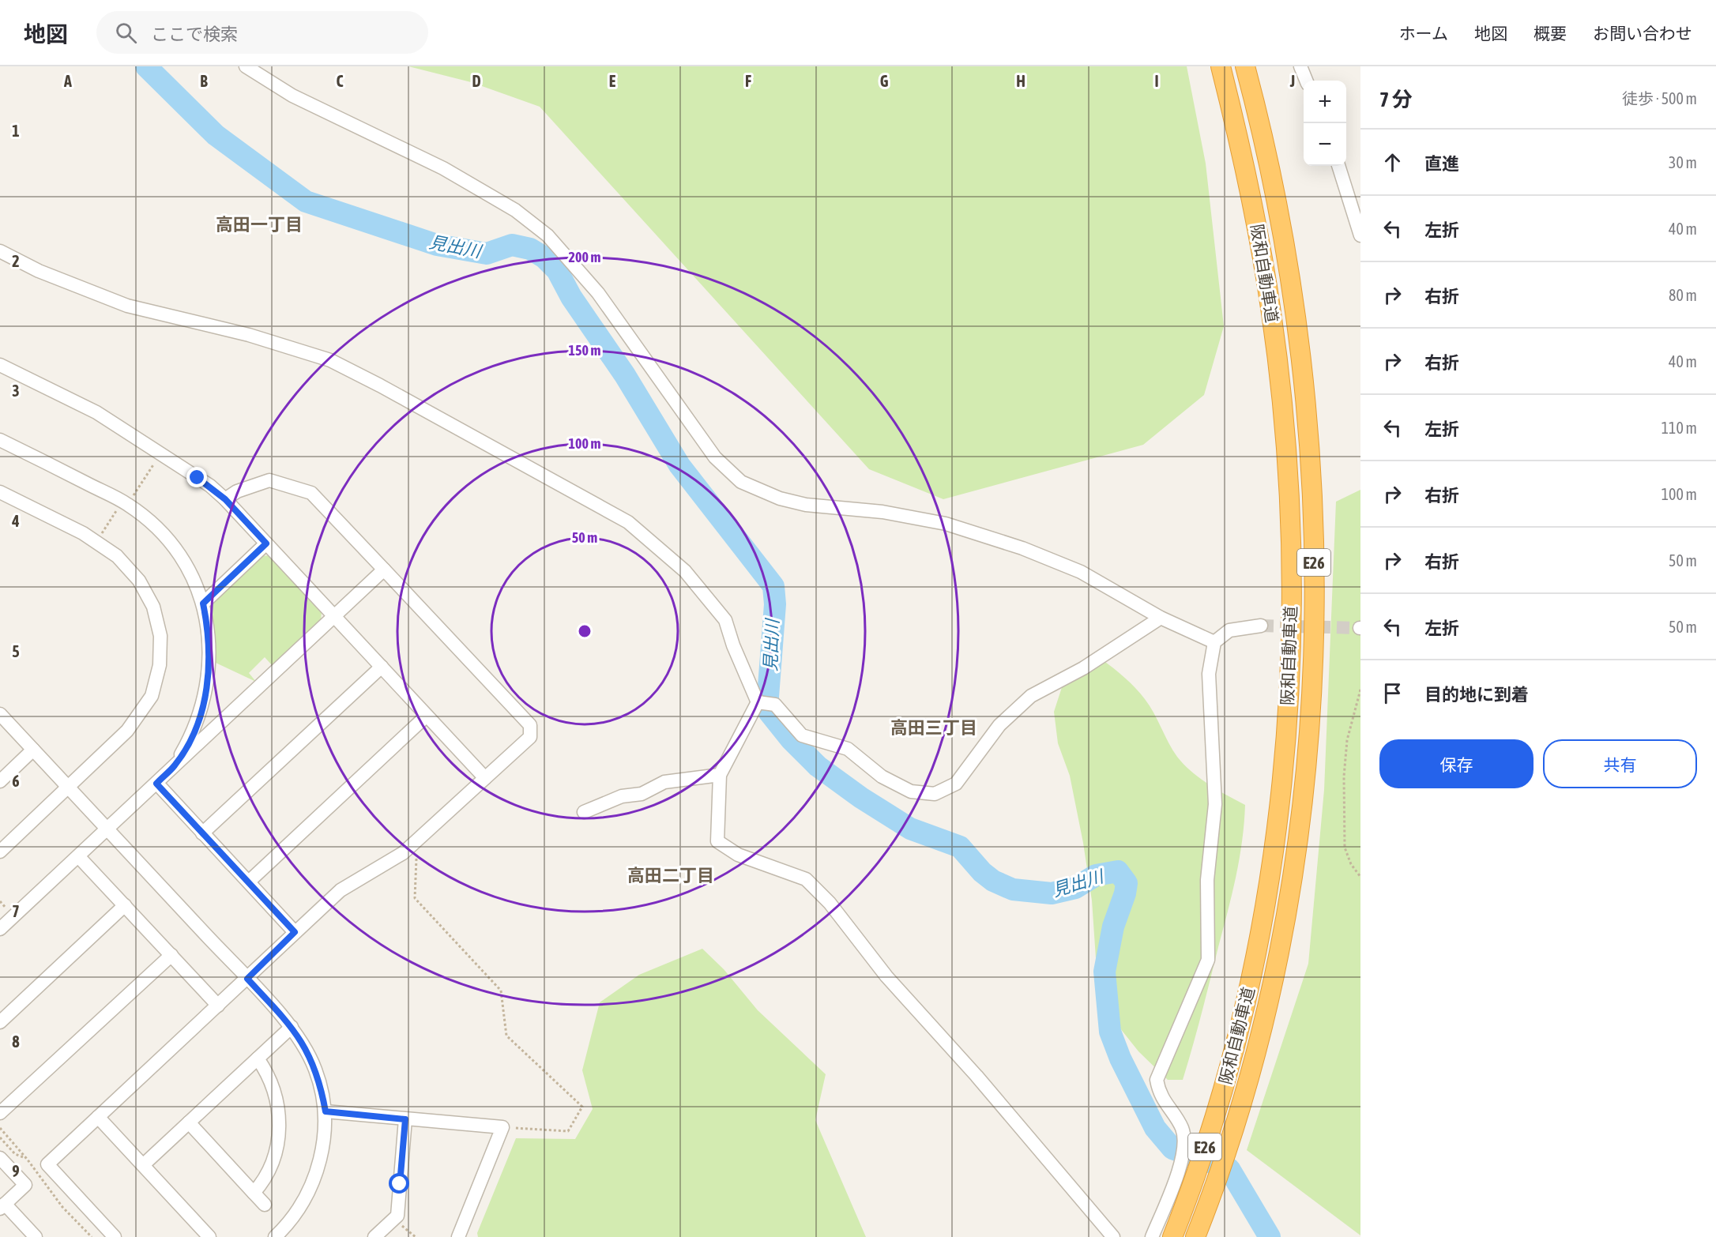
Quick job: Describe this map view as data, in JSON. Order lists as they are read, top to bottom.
{
  "streets": {
    "highway": ["阪和自動車道", "E26"]
  },
  "districts": ["高田一丁目", "高田三丁目", "高田二丁目"],
  "water": ["見出川"],
  "page": {
    "header": "地図",
    "search": "ここで検索",
    "nav": [
      "ホーム",
      "地図",
      "概要",
      "お問い合わせ"
    ],
    "heading": ["7 分", "徒歩 · 500 m"],
    "map_buttons": ["+", "−"],
    "list": [
      ["直進", "30 m"],
      ["左折", "40 m"],
      ["右折", "80 m"],
      ["右折", "40 m"],
      ["左折", "110 m"],
      ["右折", "100 m"],
      ["右折", "50 m"],
      ["左折", "50 m"],
      "目的地に到着"
    ],
    "buttons": ["保存", "共有"]
  },
  "grid": {
    "columns": [
      "A",
      "B",
      "C",
      "D",
      "E",
      "F",
      "G",
      "H",
      "I",
      "J"
    ],
    "rows": [
      "1",
      "2",
      "3",
      "4",
      "5",
      "6",
      "7",
      "8",
      "9"
    ]
  },
  "rings": [
    "200 m",
    "150 m",
    "100 m",
    "50 m"
  ]
}
